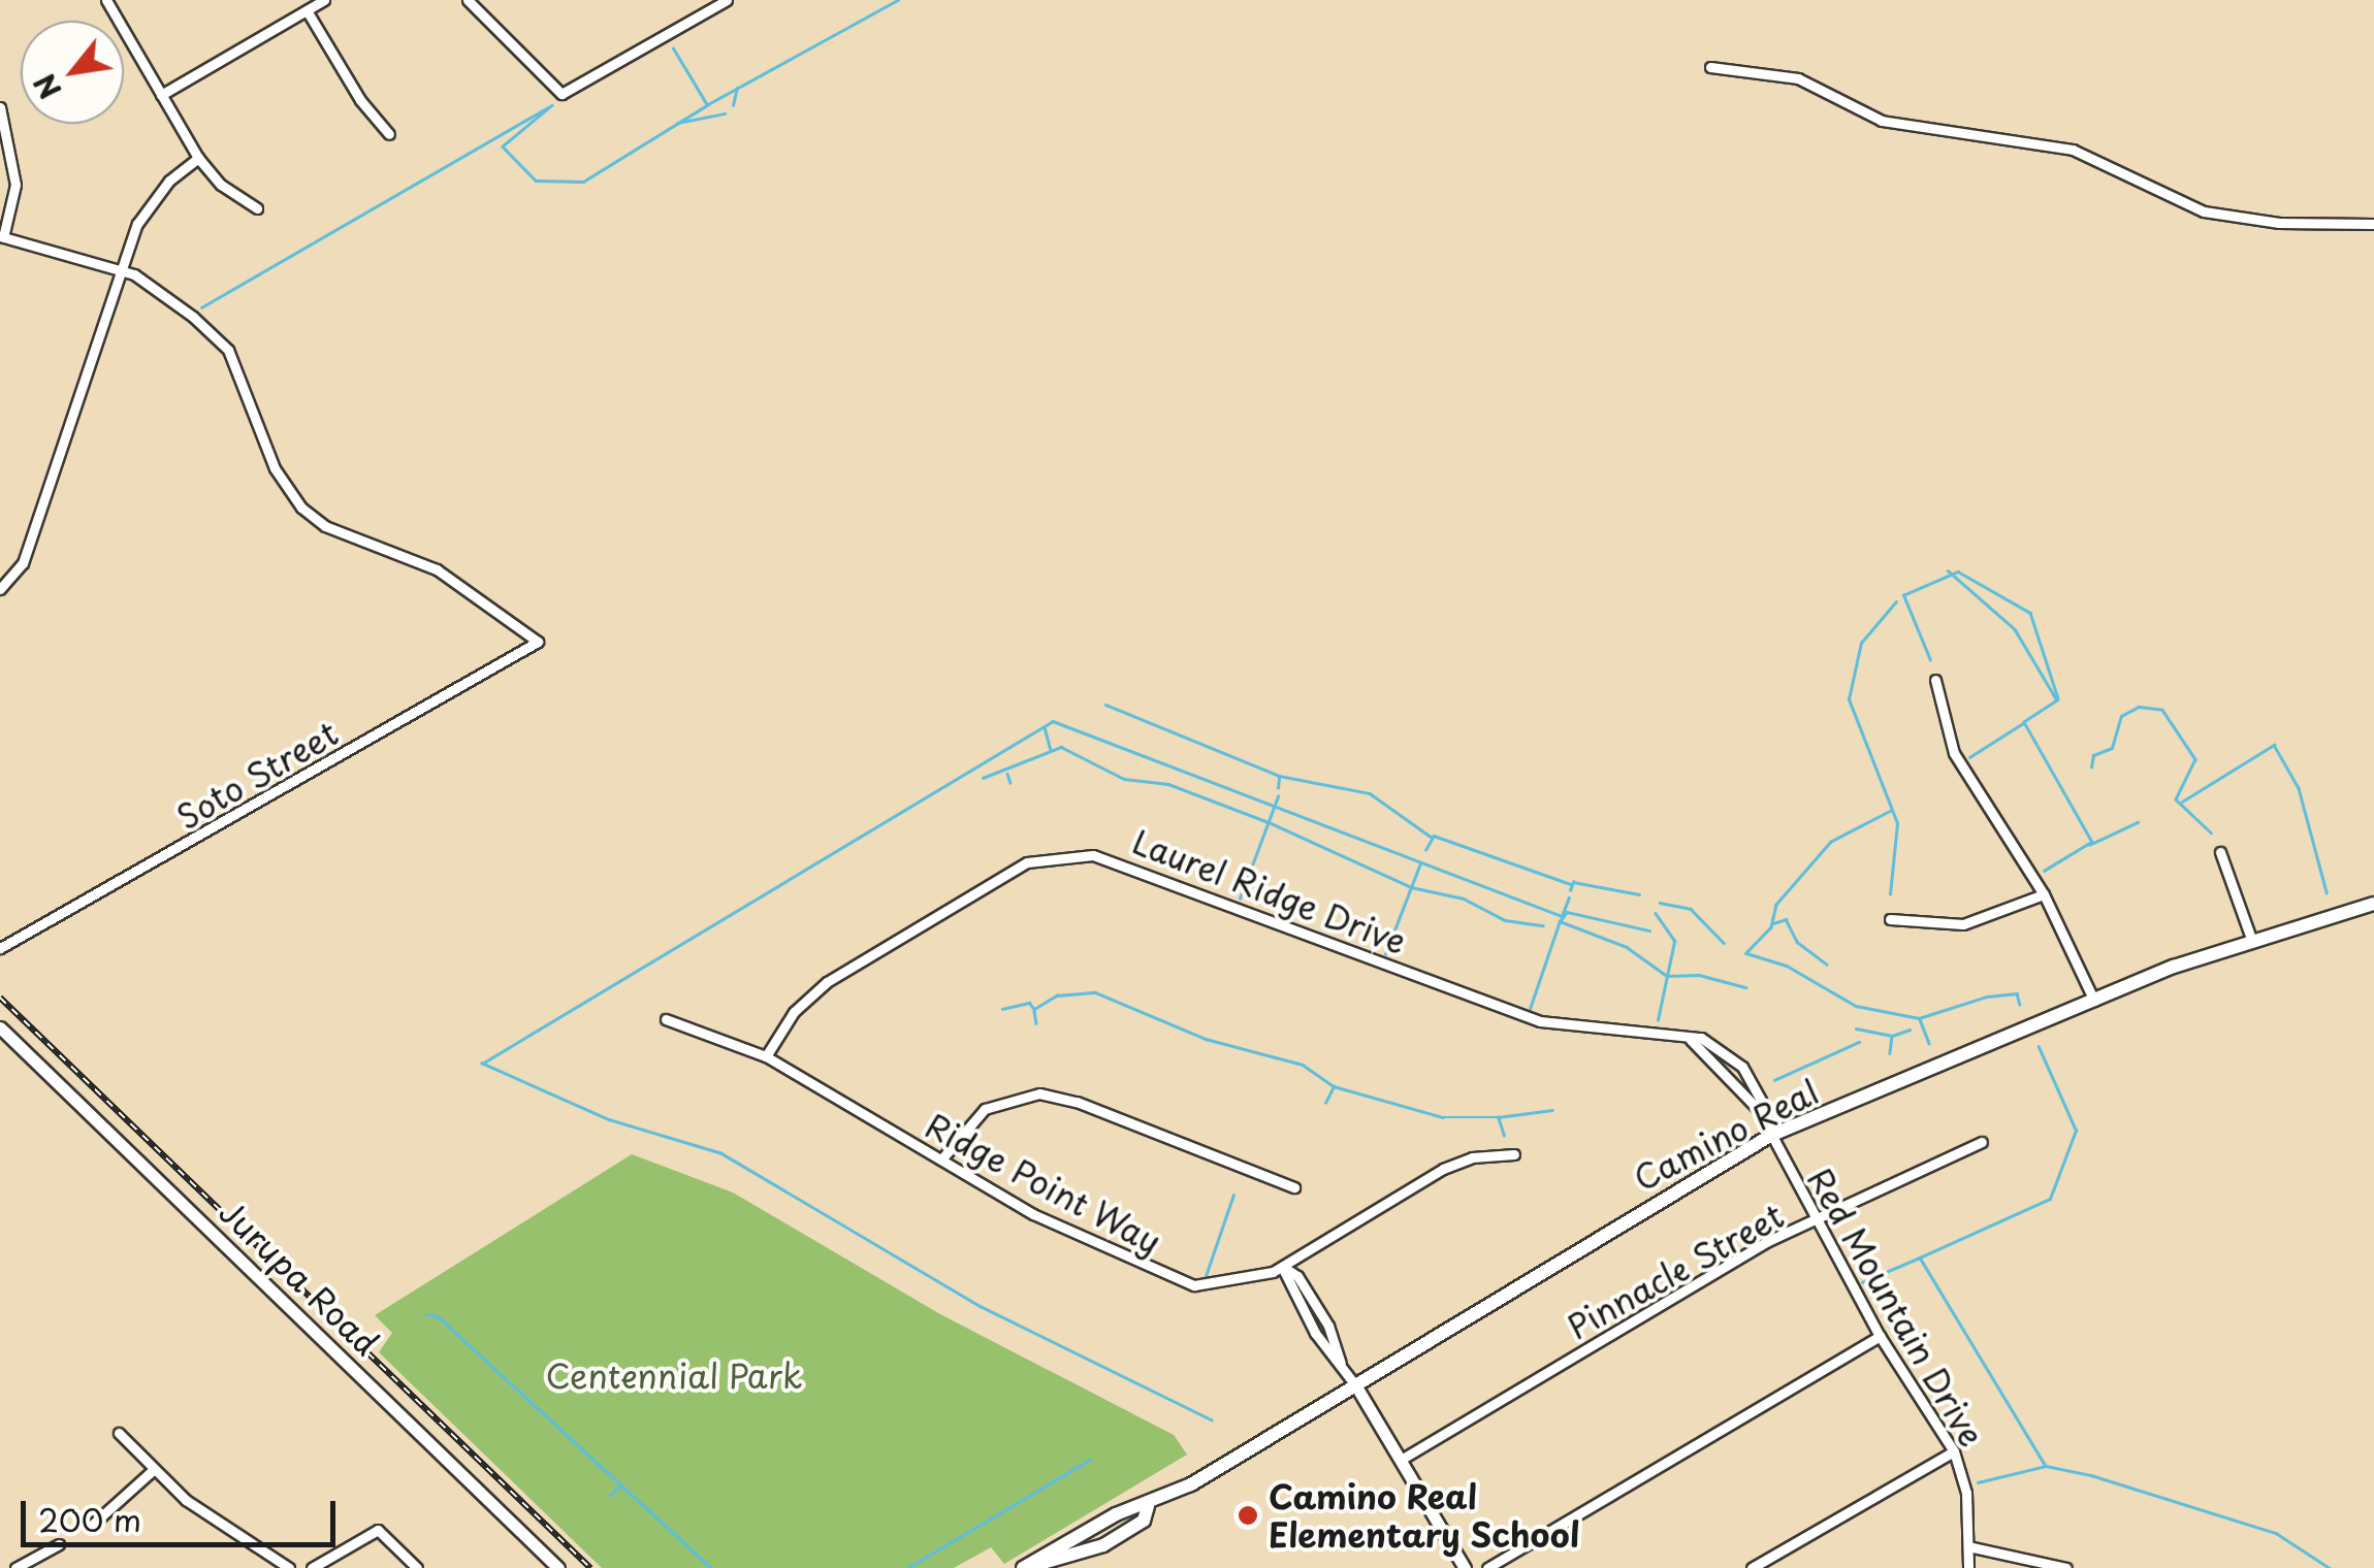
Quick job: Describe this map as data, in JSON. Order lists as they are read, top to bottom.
{
  "streets": {
    "main road": ["Camino Real"],
    "street": [
      "Soto Street",
      "Laurel Ridge Drive",
      "Ridge Point Way",
      "Pinnacle Street",
      "Jurupa Road",
      "Red Mountain Drive"
    ]
  },
  "crossings": [
    ["Laurel Ridge Drive", "Camino Real"],
    ["Laurel Ridge Drive", "Ridge Point Way"],
    ["Laurel Ridge Drive", "Red Mountain Drive"],
    ["Camino Real", "Red Mountain Drive"],
    ["Pinnacle Street", "Red Mountain Drive"]
  ],
  "parks": ["Centennial Park"],
  "places": ["Camino Real Elementary School"],
  "scale_bar": "200 m",
  "north": "bottom left"
}
